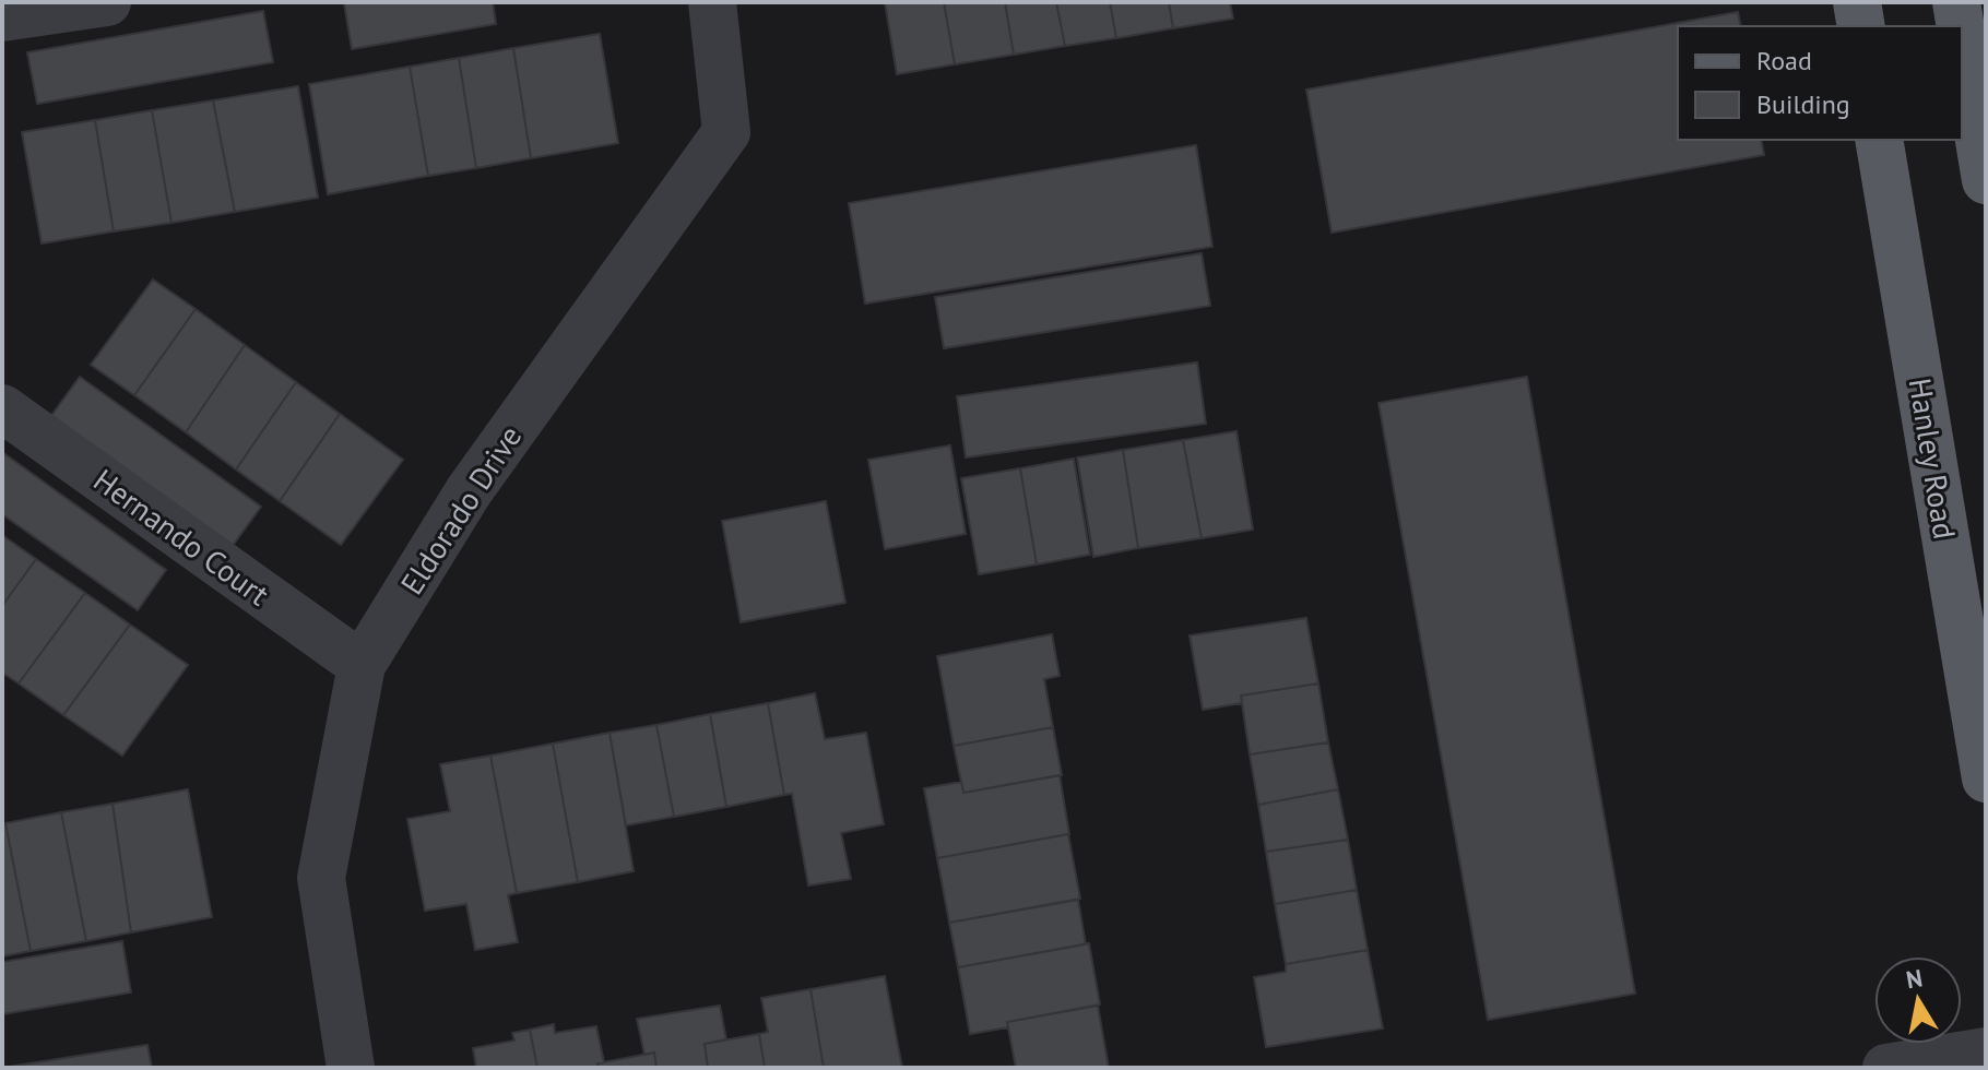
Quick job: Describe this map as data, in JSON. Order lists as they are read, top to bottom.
{
  "streets": {
    "main road": ["Hanley Road"],
    "street": ["Eldorado Drive", "Hernando Court"]
  },
  "crossings": [
    ["Eldorado Drive", "Hernando Court"]
  ],
  "legend": ["Road", "Building"],
  "north": "top"
}
